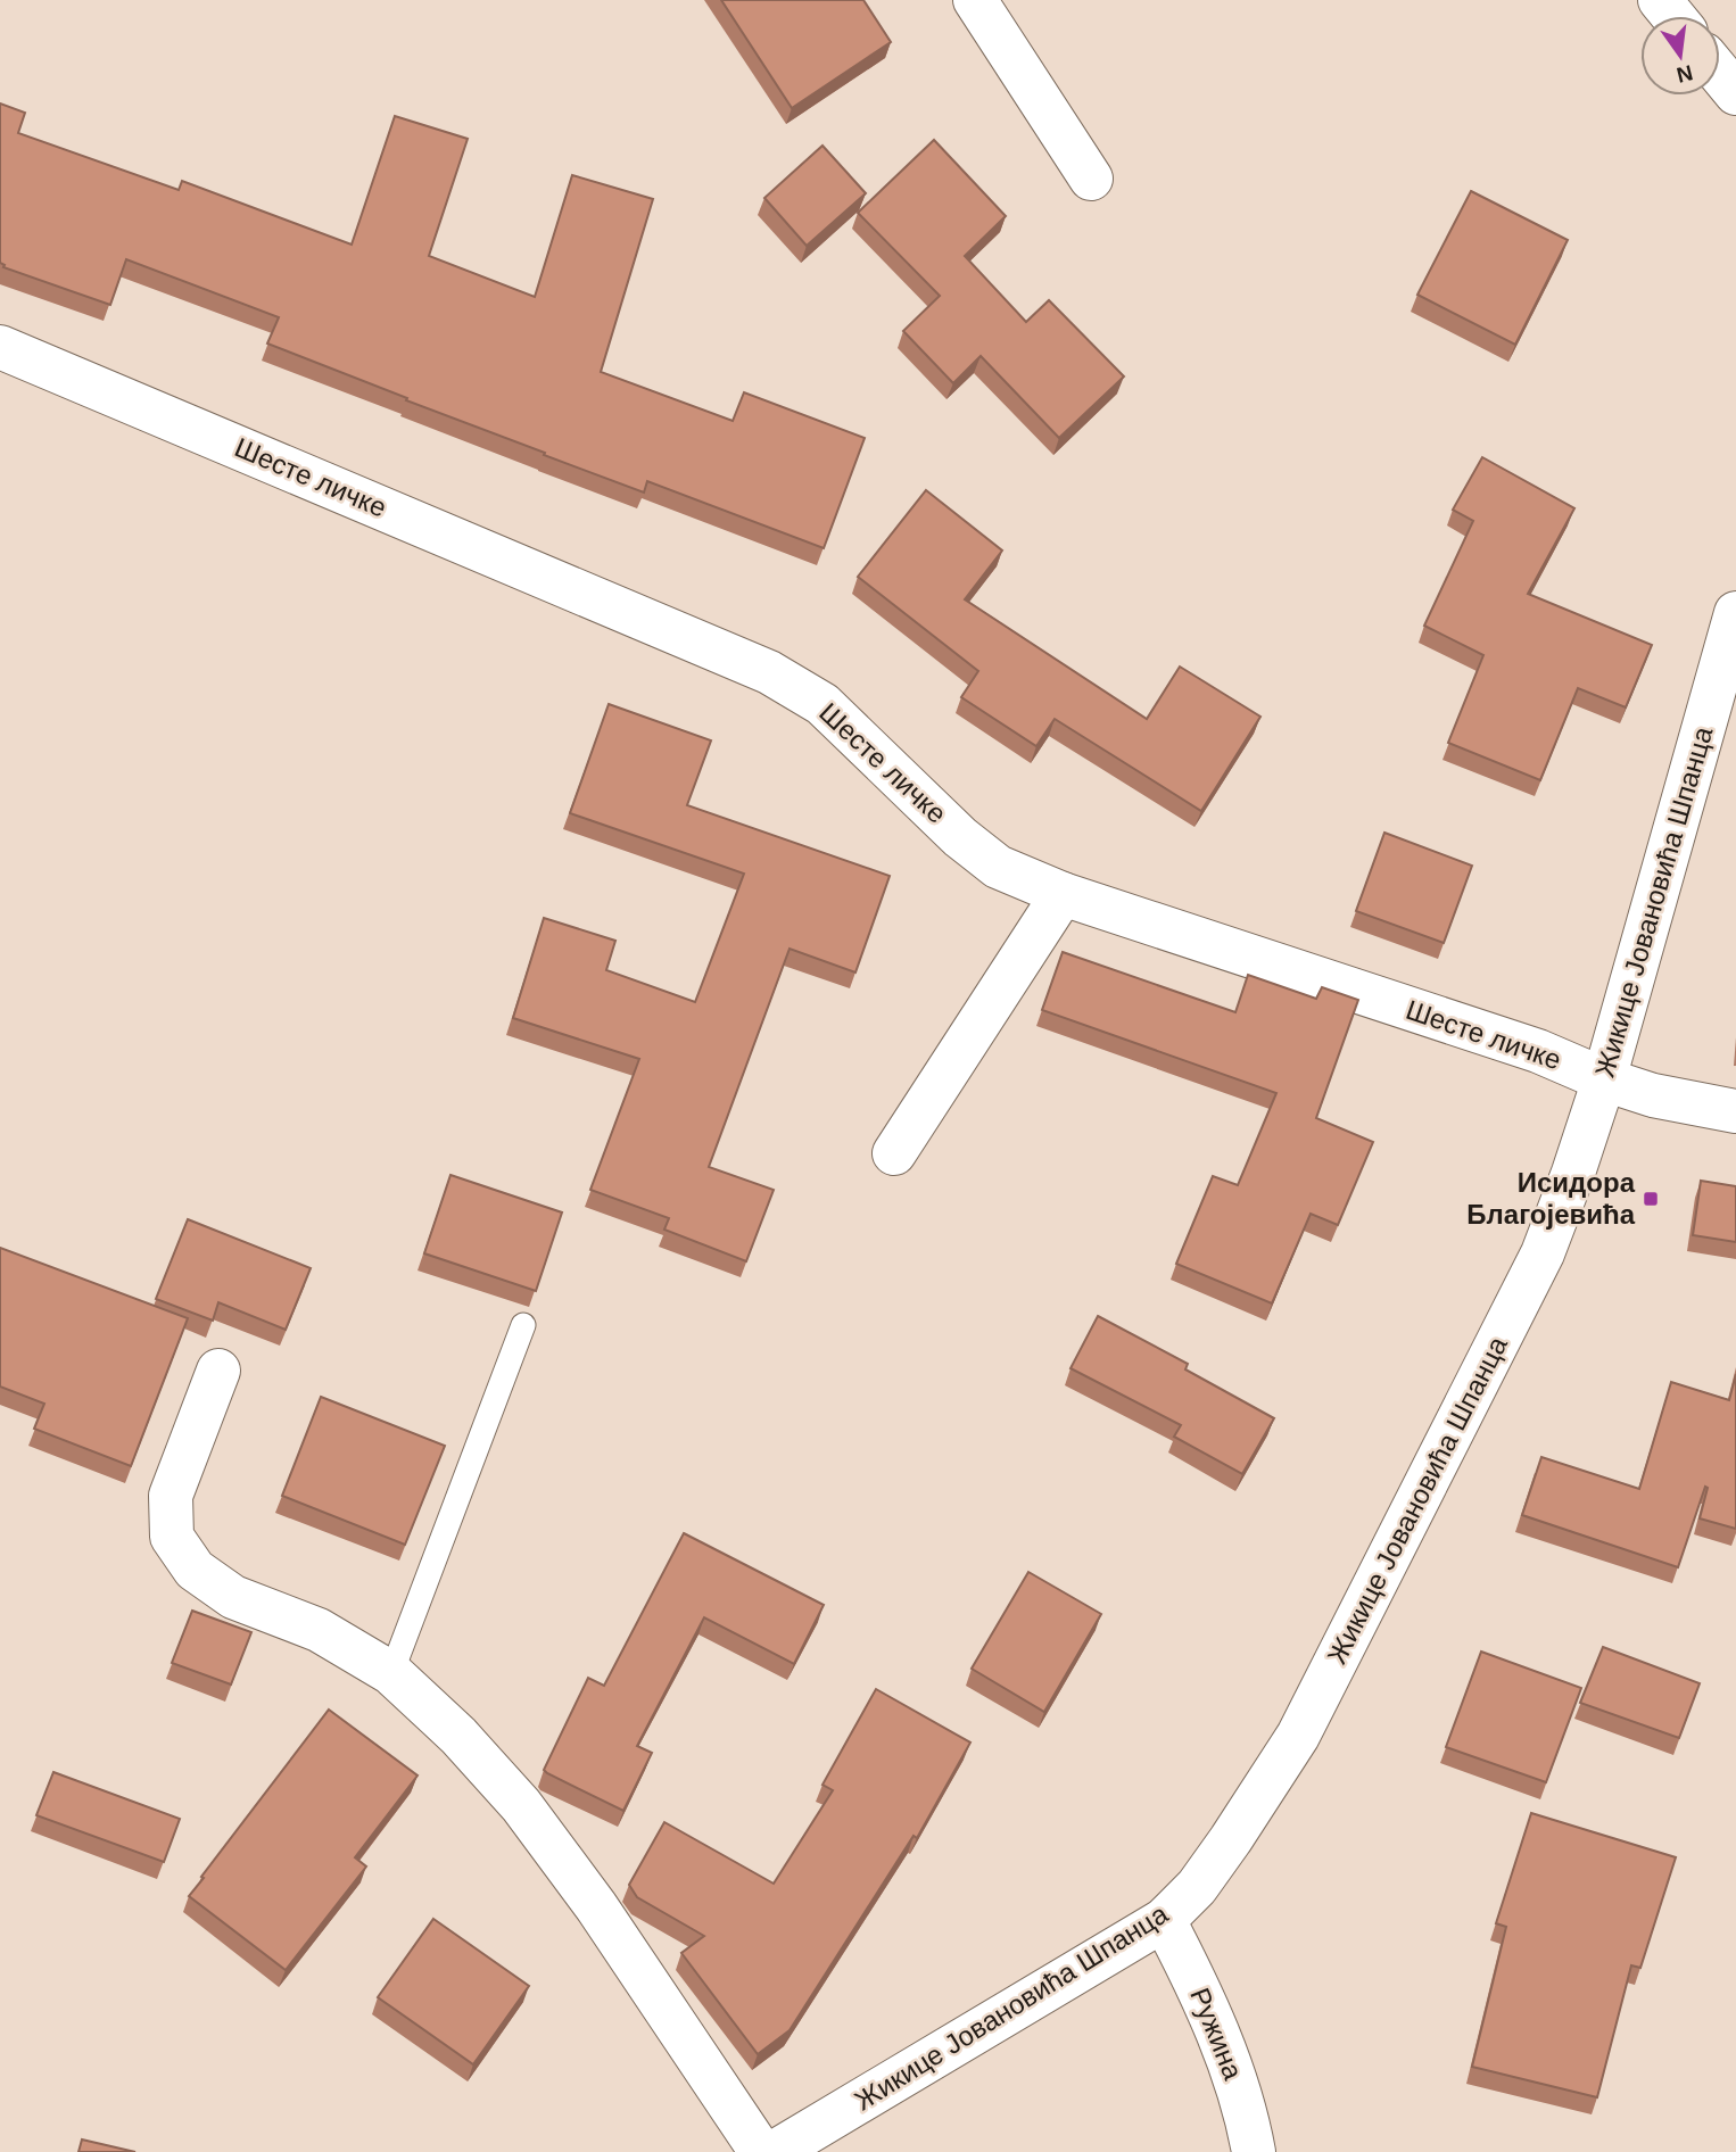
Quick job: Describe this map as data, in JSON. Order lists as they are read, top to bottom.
{
  "streets": {
    "street": ["Шесте личке", "Жикице Јовановића Шпанца", "Ружина"]
  },
  "crossings": [
    ["Шесте личке", "Жикице Јовановића Шпанца"],
    ["Жикице Јовановића Шпанца", "Ружина"]
  ],
  "places": {
    "transit": ["Исидора Благојевића"]
  },
  "north": "bottom"
}
